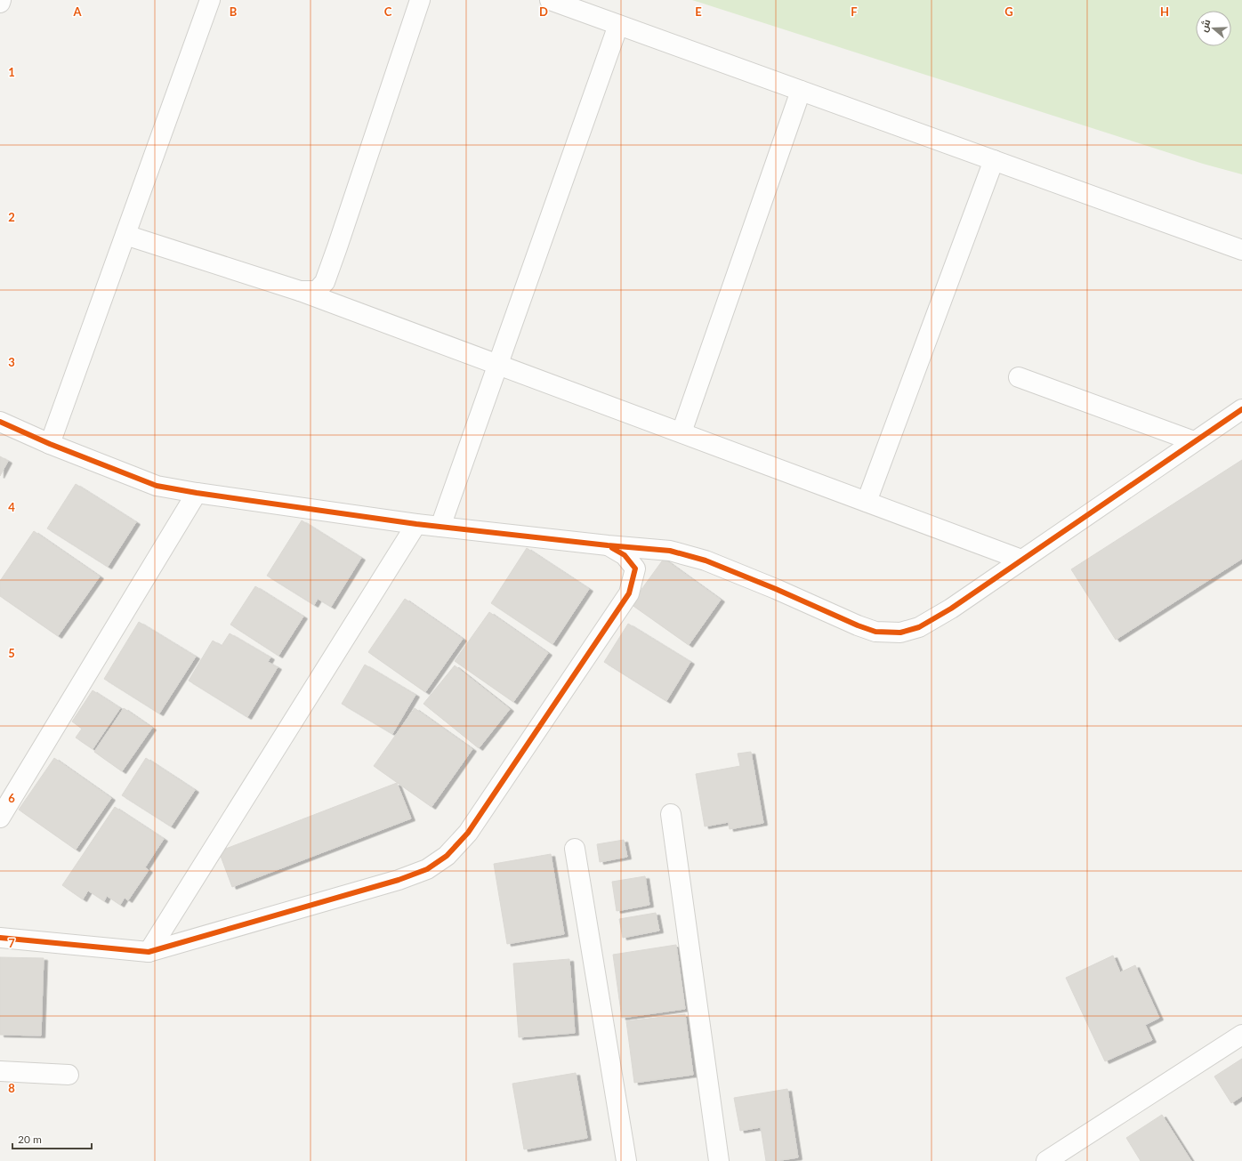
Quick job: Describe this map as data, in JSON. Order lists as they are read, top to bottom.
{
  "scale_bar": "20 m",
  "north": "left",
  "grid": {
    "columns": [
      "A",
      "B",
      "C",
      "D",
      "E",
      "F",
      "G",
      "H"
    ],
    "rows": [
      "1",
      "2",
      "3",
      "4",
      "5",
      "6",
      "7",
      "8"
    ]
  }
}
